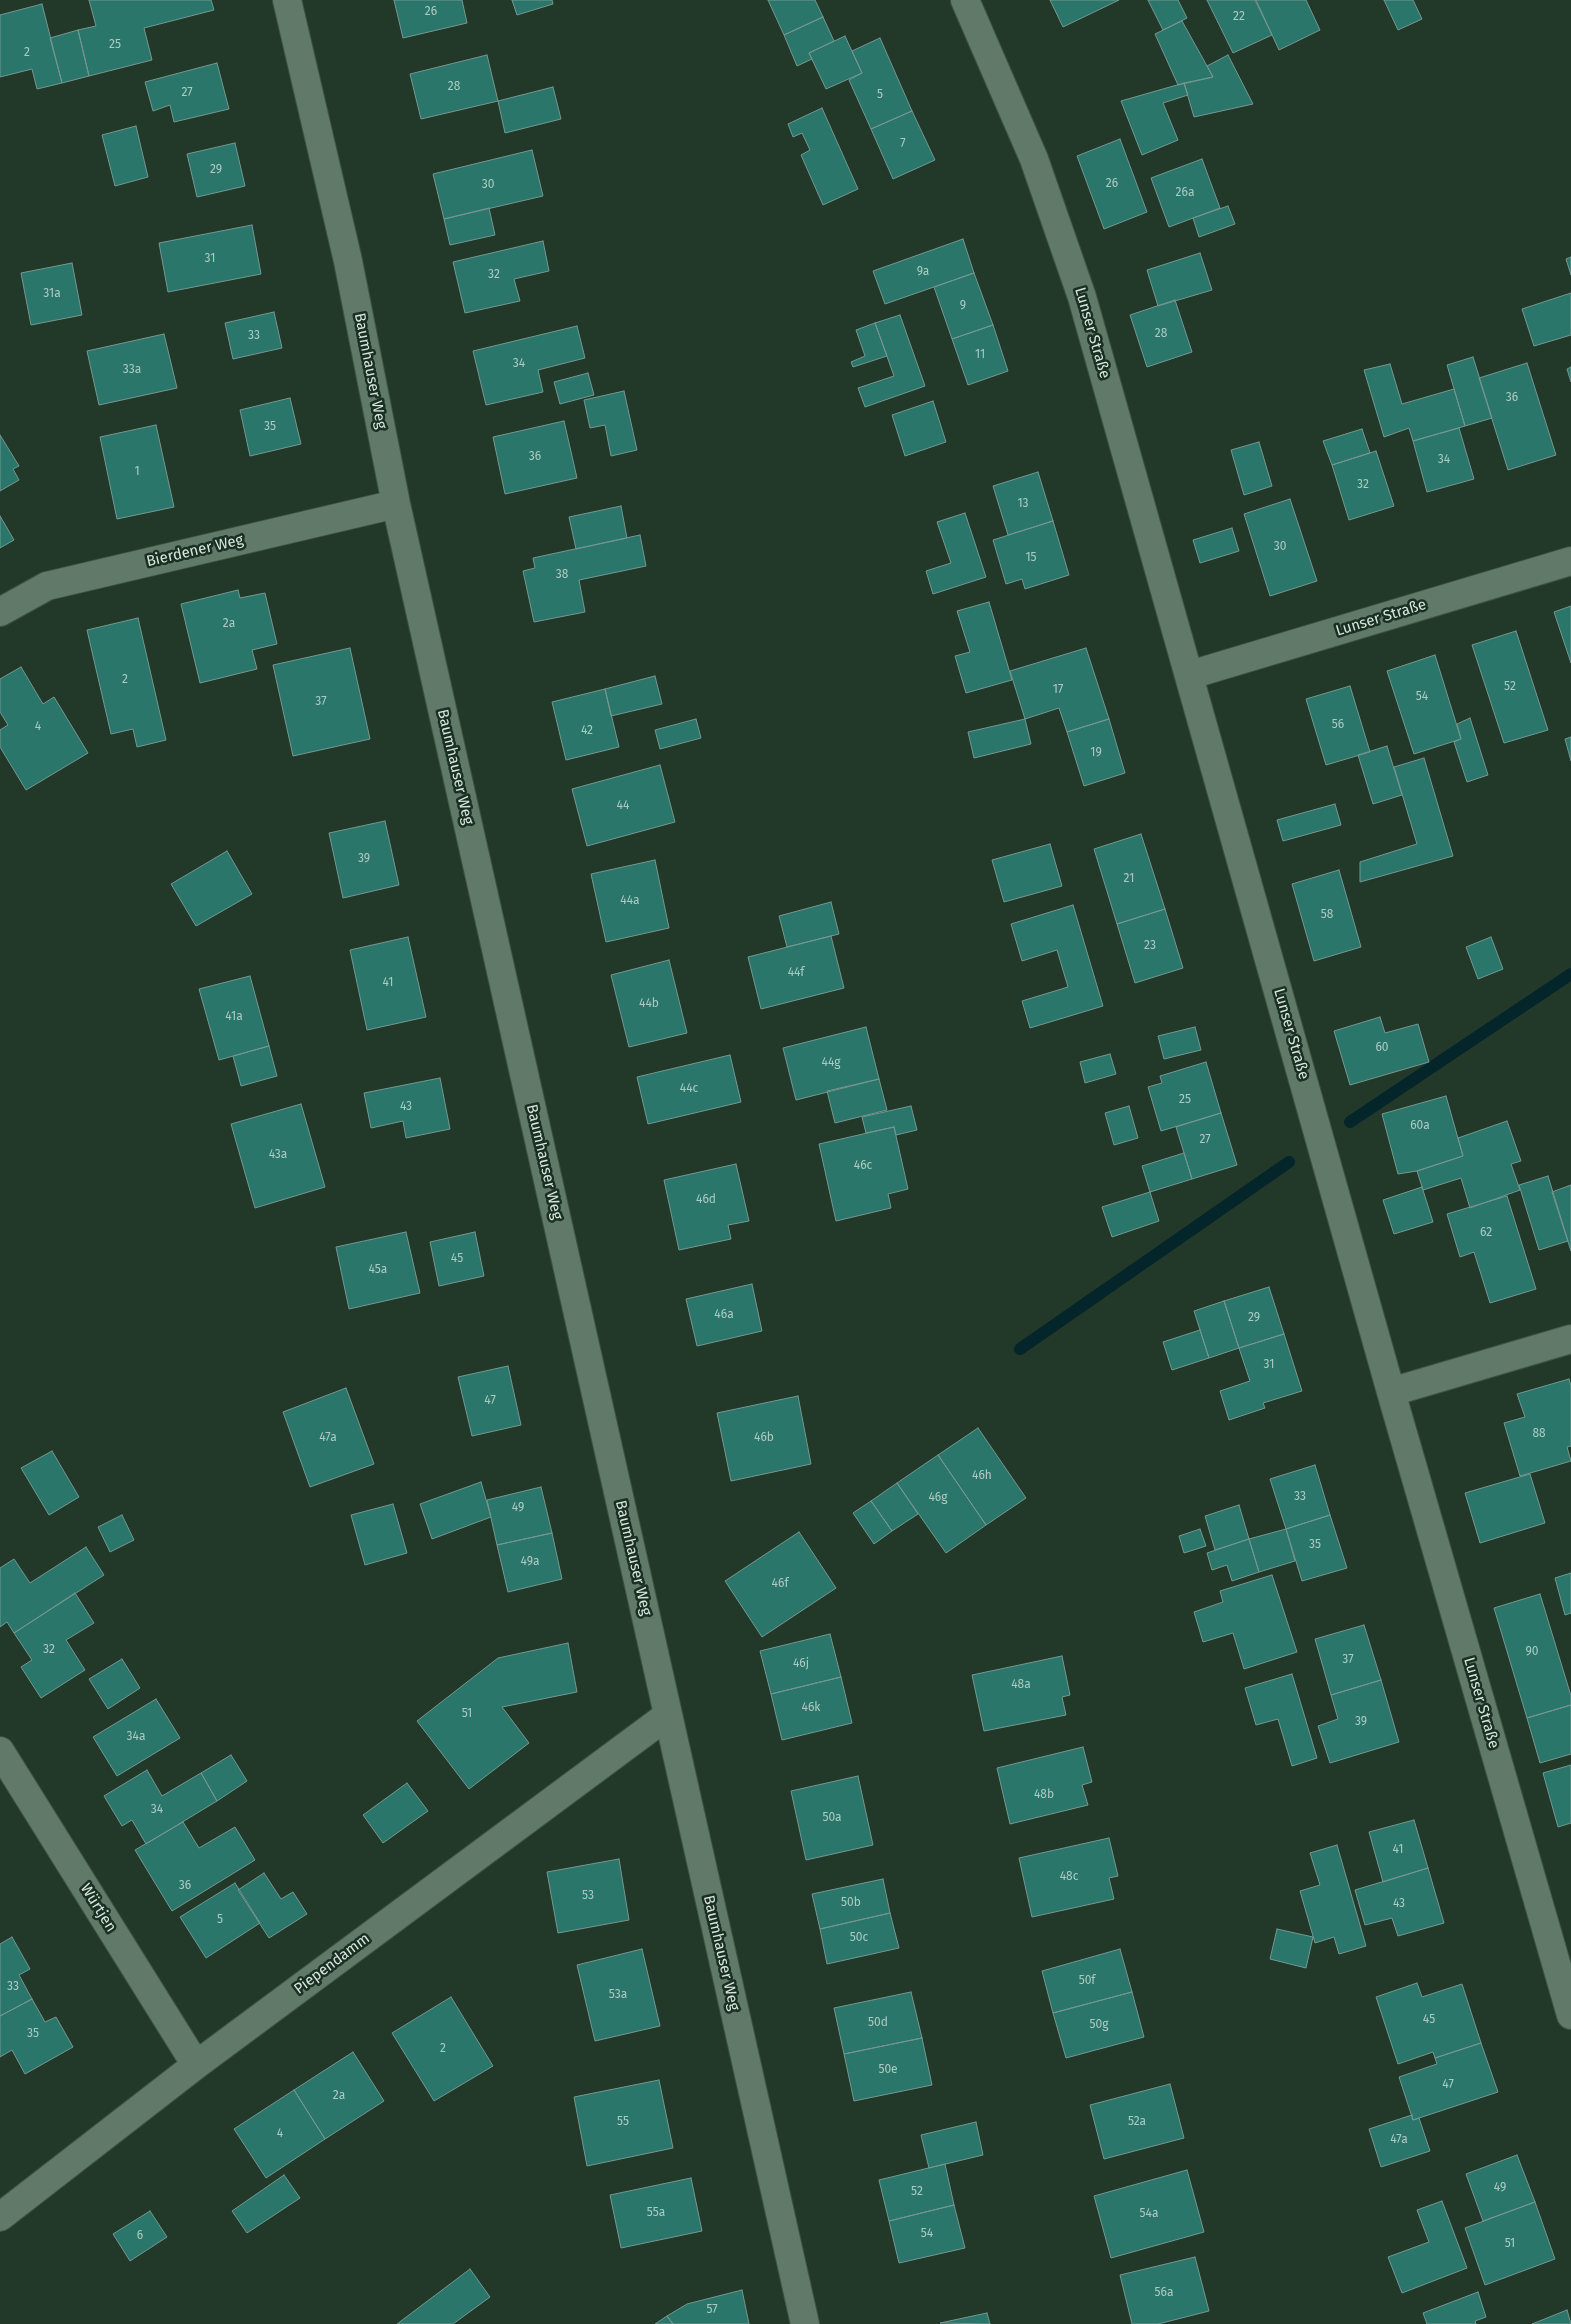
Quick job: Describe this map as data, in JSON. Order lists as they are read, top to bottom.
{
  "streets": {
    "street": [
      "Lunser Straße",
      "Baumhauser Weg",
      "Bierdener Weg",
      "Würtjen",
      "Piependamm"
    ]
  },
  "crossings": [
    ["Baumhauser Weg", "Bierdener Weg"],
    ["Baumhauser Weg", "Piependamm"],
    ["Würtjen", "Piependamm"]
  ],
  "house_numbers": [
    "26",
    "22",
    "25",
    "2",
    "28",
    "27",
    "5",
    "7",
    "29",
    "26",
    "30",
    "26a",
    "31",
    "9a",
    "32",
    "31a",
    "9",
    "28",
    "33",
    "11",
    "34",
    "33a",
    "36",
    "35",
    "36",
    "34",
    "1",
    "32",
    "13",
    "30",
    "15",
    "38",
    "2a",
    "2",
    "52",
    "17",
    "54",
    "37",
    "56",
    "4",
    "42",
    "19",
    "44",
    "39",
    "21",
    "44a",
    "58",
    "23",
    "44f",
    "41",
    "44b",
    "41a",
    "60",
    "44g",
    "44c",
    "25",
    "43",
    "60a",
    "27",
    "43a",
    "46c",
    "46d",
    "62",
    "45",
    "45a",
    "46a",
    "29",
    "31",
    "47",
    "88",
    "47a",
    "46b",
    "46h",
    "33",
    "46g",
    "49",
    "35",
    "49a",
    "46f",
    "32",
    "90",
    "37",
    "46j",
    "48a",
    "46k",
    "51",
    "39",
    "34a",
    "48b",
    "34",
    "50a",
    "41",
    "48c",
    "36",
    "53",
    "50b",
    "43",
    "5",
    "50c",
    "50f",
    "33",
    "53a",
    "45",
    "50d",
    "50g",
    "35",
    "2",
    "50e",
    "47",
    "2a",
    "55",
    "52a",
    "4",
    "47a",
    "49",
    "52",
    "55a",
    "54a",
    "54",
    "6",
    "51",
    "56a",
    "57"
  ]
}
